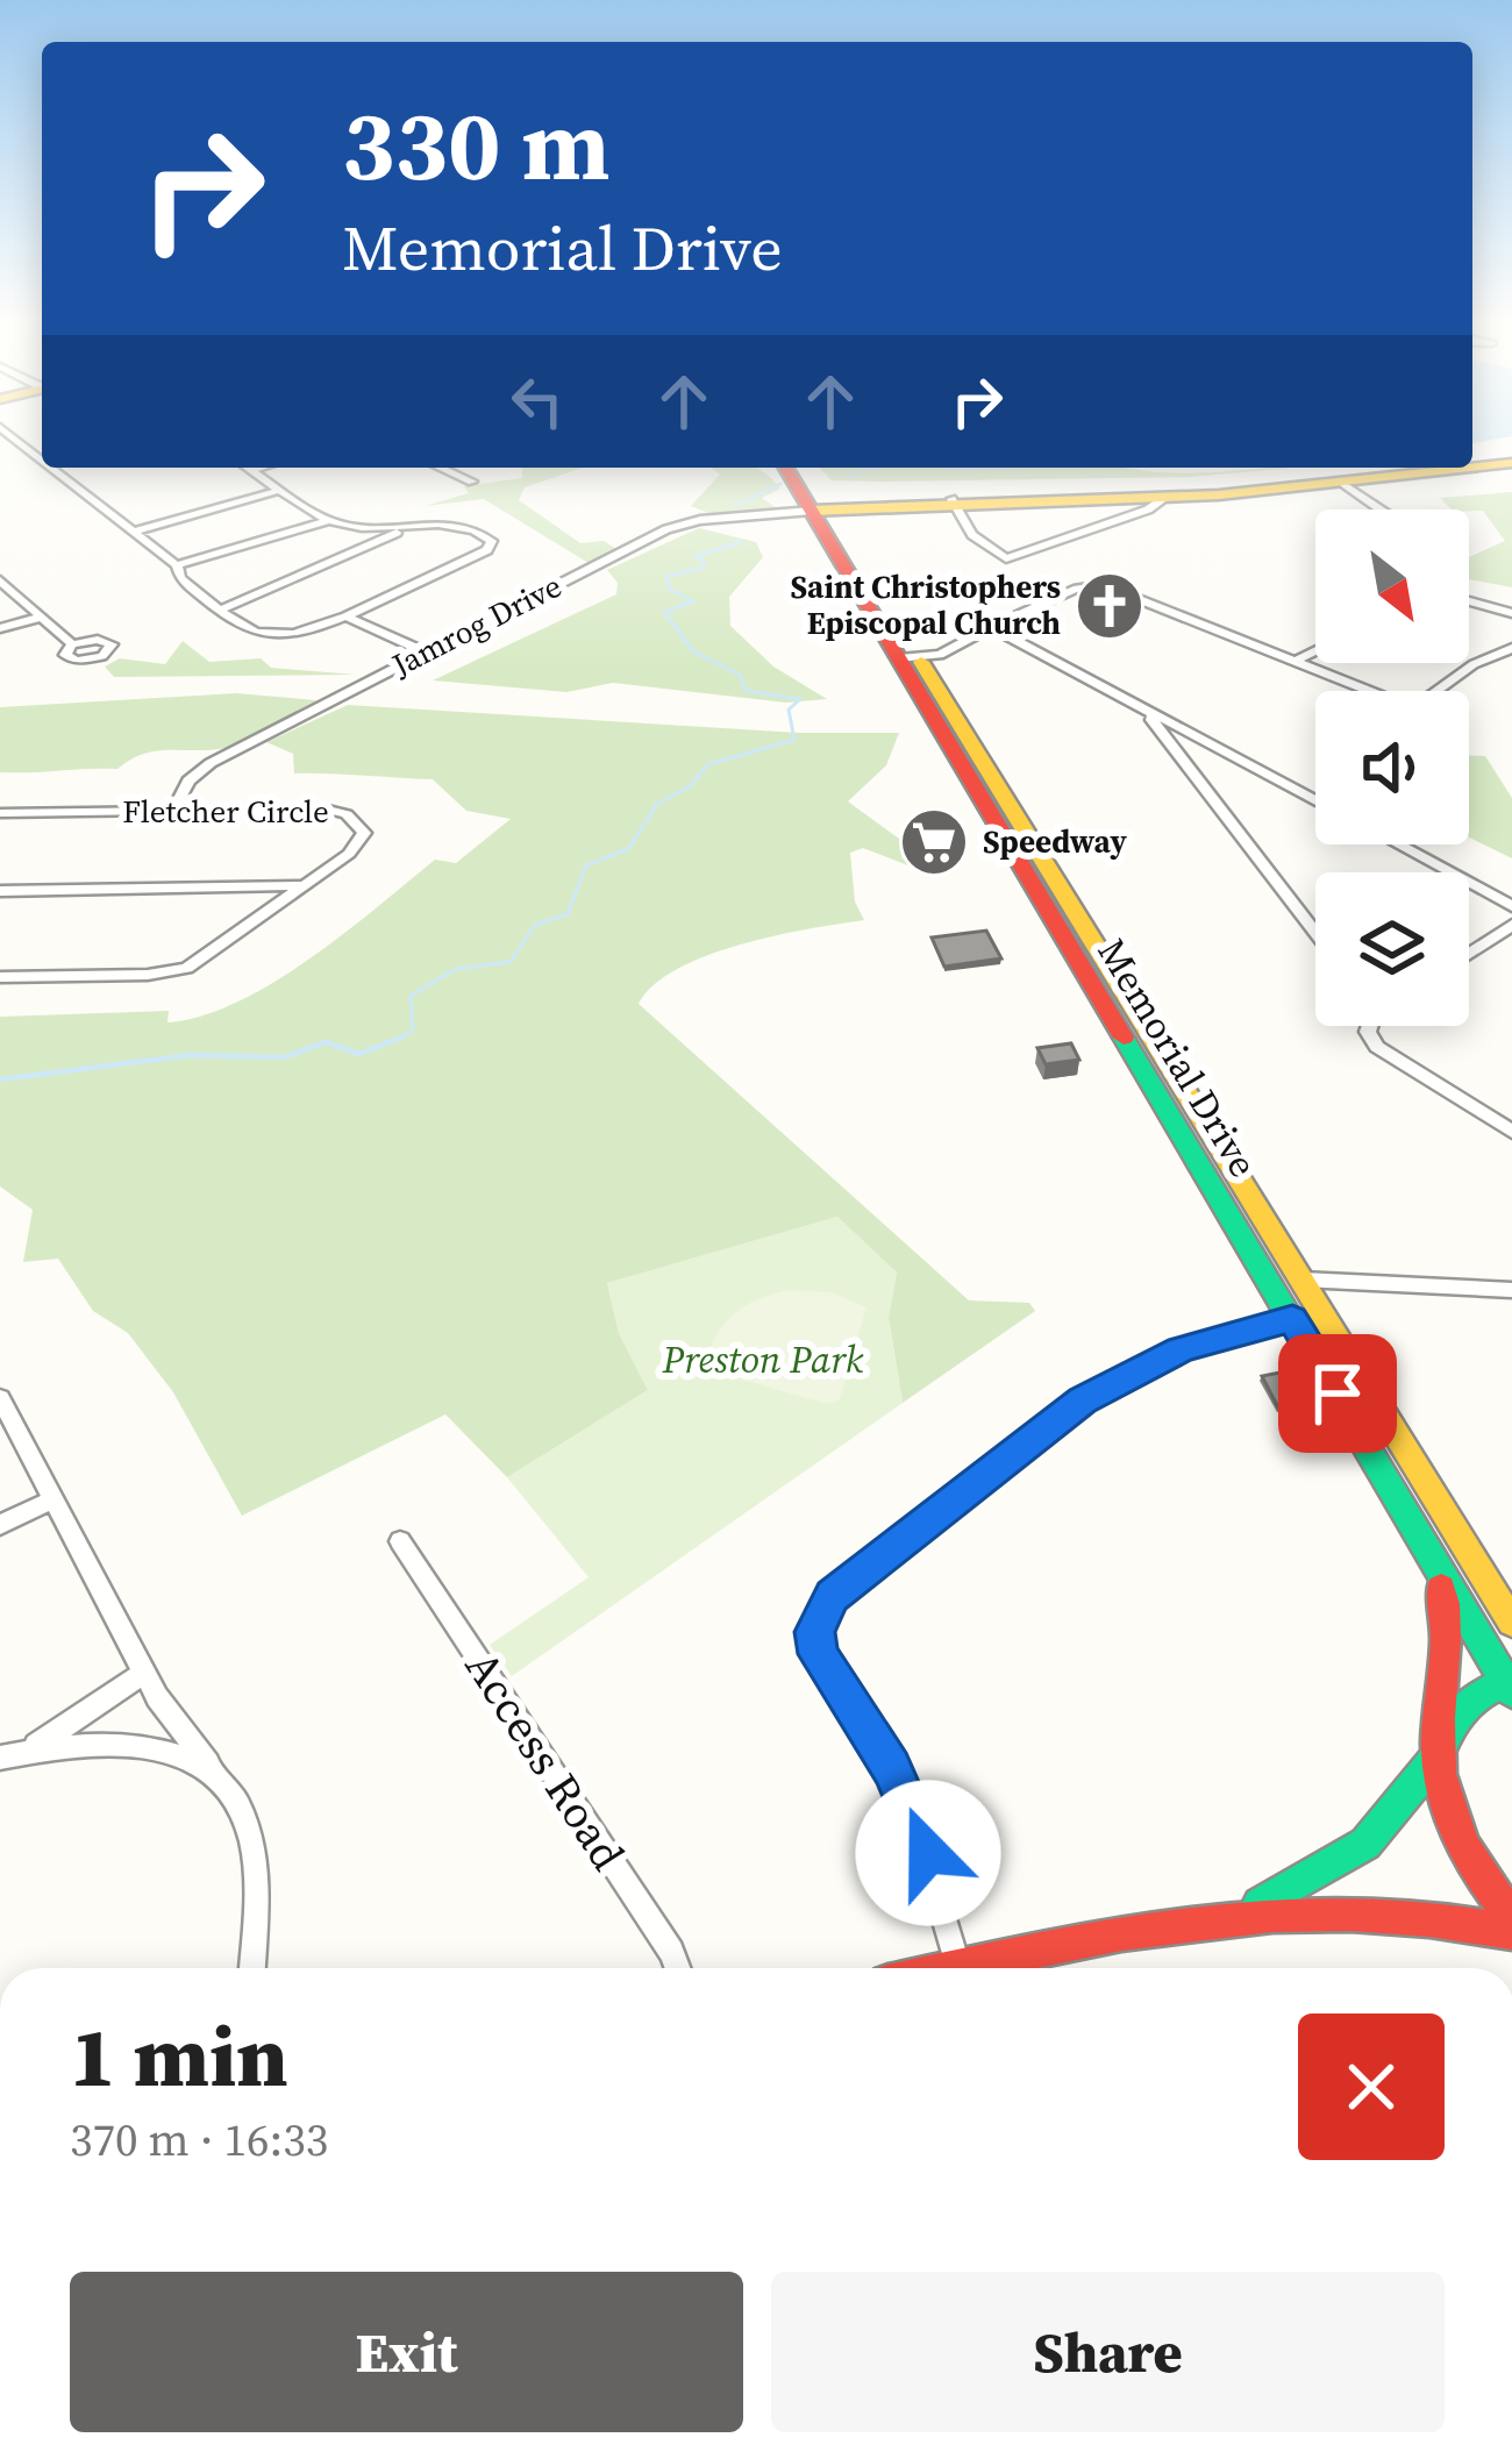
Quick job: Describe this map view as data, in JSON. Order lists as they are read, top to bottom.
{
  "streets": {
    "main road": ["Memorial Drive"],
    "street": ["Jamrog Drive", "Fletcher Circle", "Access Road"]
  },
  "crossings": [
    ["Jamrog Drive", "Fletcher Circle"],
    ["Jamrog Drive", "Memorial Drive"]
  ],
  "parks": ["Preston Park"],
  "places": {
    "church": ["Saint Christophers Episcopal Church"],
    "supermarket": ["Speedway"]
  },
  "north": "bottom right",
  "page": {
    "turn": ["330 m", "Memorial Drive"],
    "heading": ["1 min", "370 m · 16:33"],
    "buttons": ["Exit", "Share"]
  }
}
